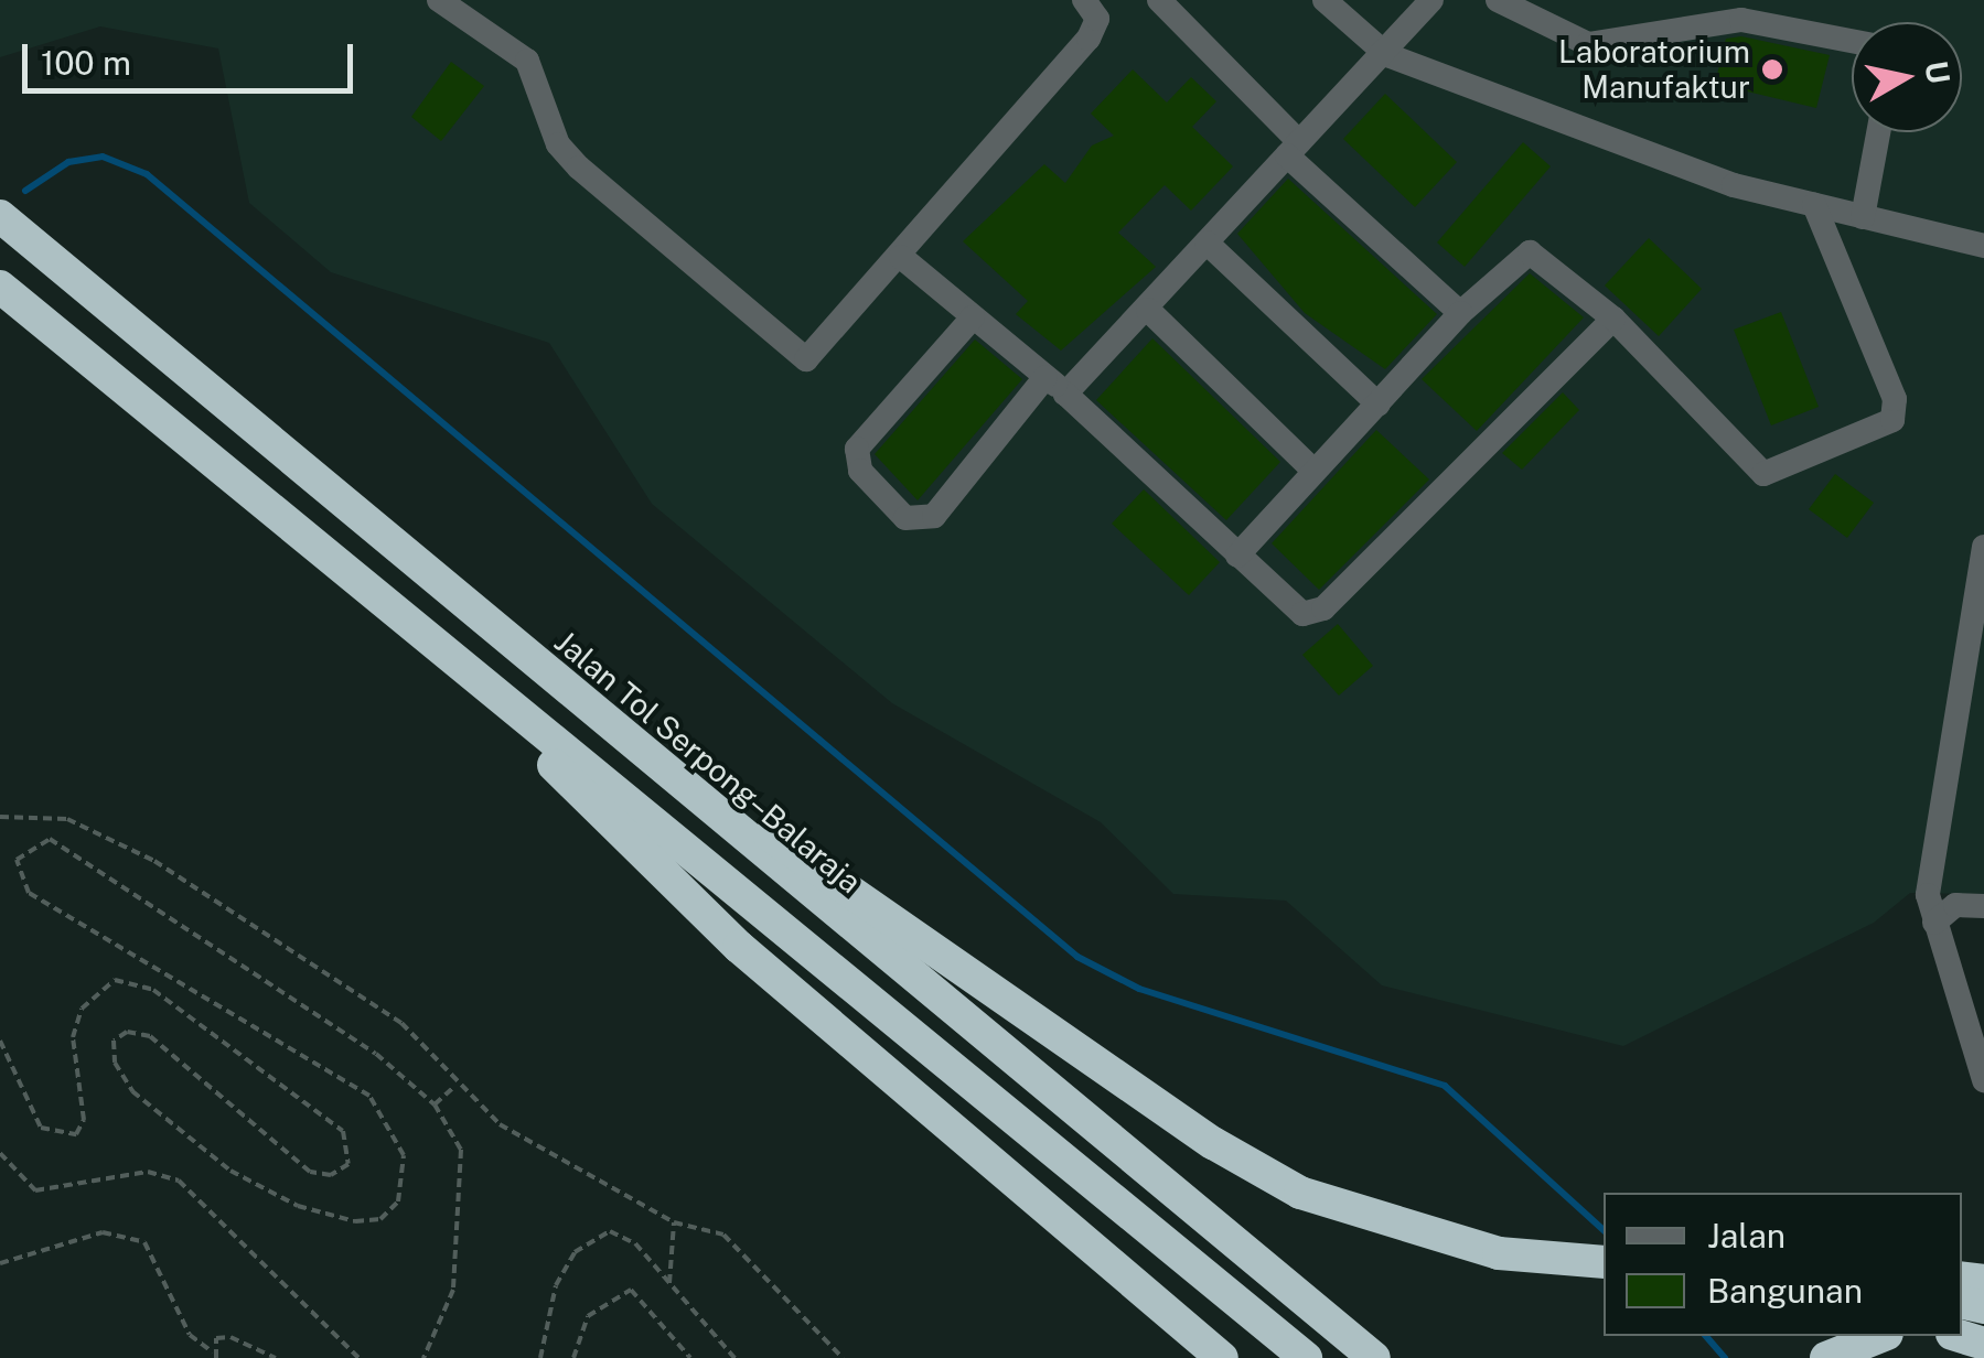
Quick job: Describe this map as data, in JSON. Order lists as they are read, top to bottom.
{
  "streets": {
    "highway": ["Jalan Tol Serpong–Balaraja"]
  },
  "places": ["Laboratorium Manufaktur"],
  "legend": ["Jalan", "Bangunan"],
  "scale_bar": "100 m",
  "north": "right"
}
